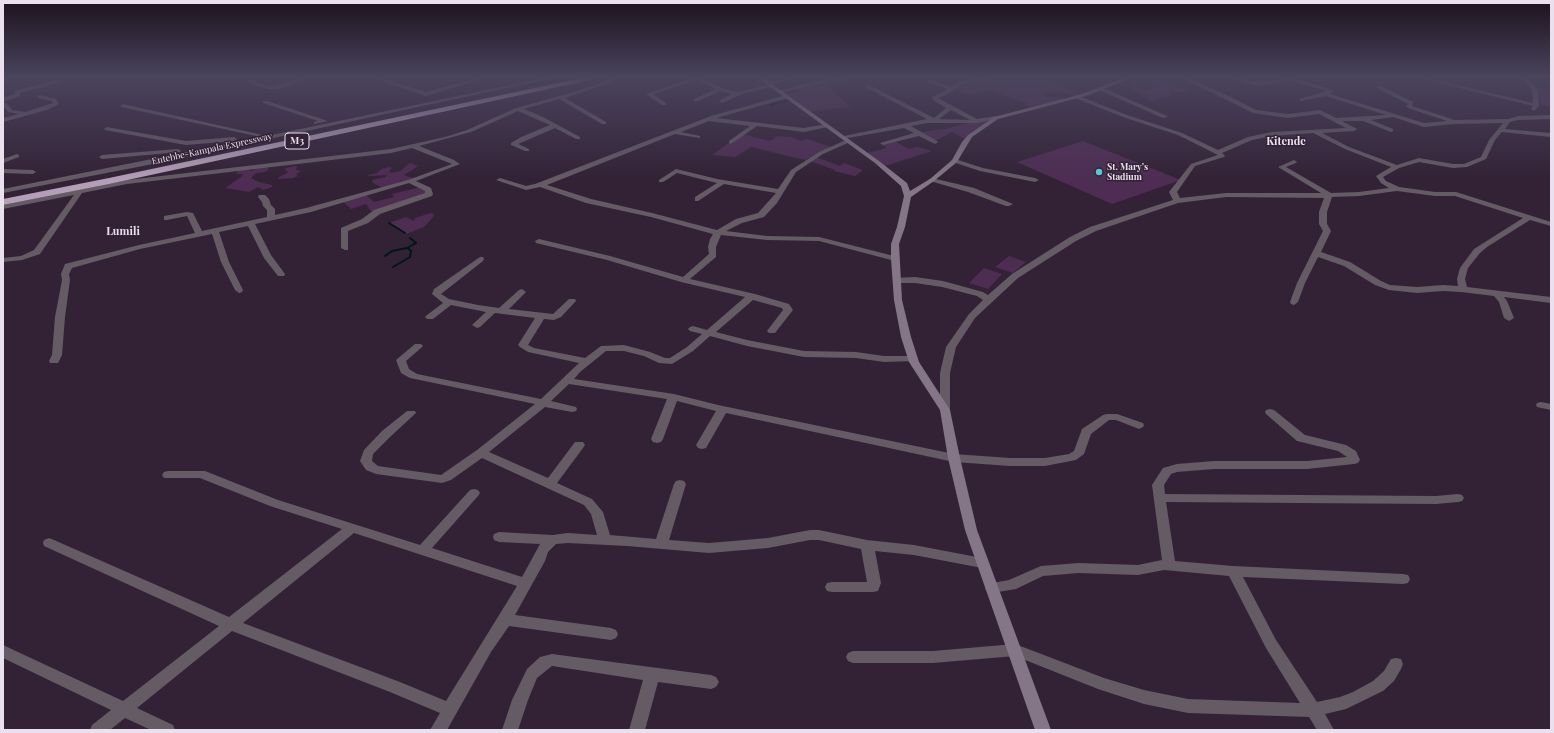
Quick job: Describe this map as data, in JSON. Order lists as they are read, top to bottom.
{
  "streets": {
    "highway": ["M3", "Entebbe-Kampala Expressway"]
  },
  "districts": ["Kitende", "Lumili"],
  "places": ["St. Mary’s Stadium"]
}
